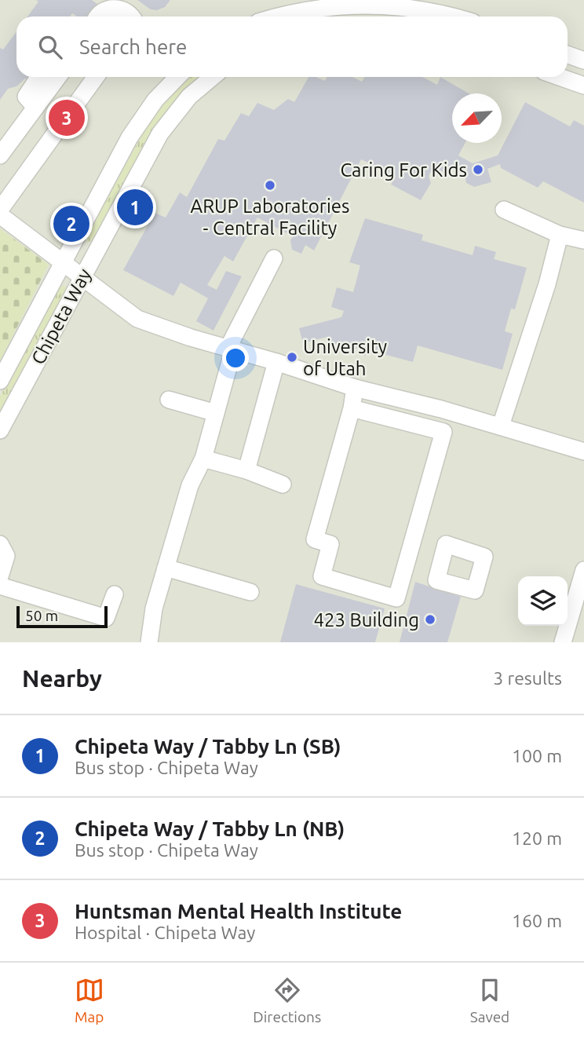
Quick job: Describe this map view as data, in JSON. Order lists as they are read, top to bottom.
{
  "streets": {
    "street": ["Chipeta Way"]
  },
  "places": [
    "Caring For Kids",
    "ARUP Laboratories - Central Facility",
    "University of Utah",
    "423 Building"
  ],
  "scale_bar": "50 m",
  "north": "bottom left",
  "page": {
    "search": "Search here",
    "pins": ["3", "1", "2"],
    "scale": "50 m",
    "heading": ["Nearby", "3 results"],
    "list": [
      {
        "mark": "1",
        "name": "Chipeta Way / Tabby Ln (SB)",
        "note": "Bus stop · Chipeta Way",
        "value": "100 m"
      },
      {
        "mark": "2",
        "name": "Chipeta Way / Tabby Ln (NB)",
        "note": "Bus stop · Chipeta Way",
        "value": "120 m"
      },
      {
        "mark": "3",
        "name": "Huntsman Mental Health Institute",
        "note": "Hospital · Chipeta Way",
        "value": "160 m"
      }
    ],
    "nav": ["Map", "Directions", "Saved"]
  }
}
